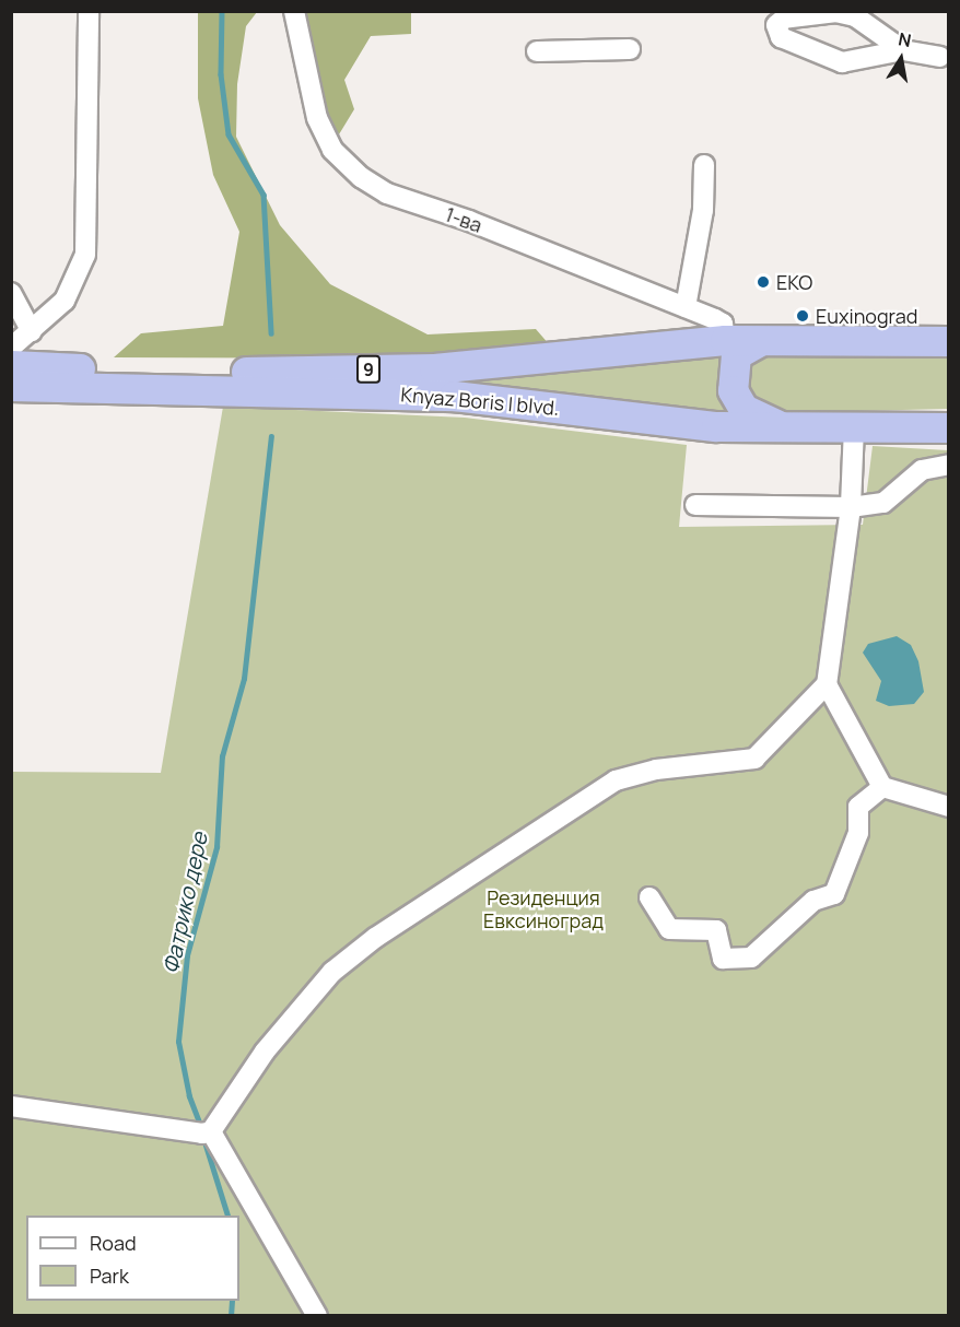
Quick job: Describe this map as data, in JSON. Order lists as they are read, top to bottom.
{
  "streets": {
    "highway": ["9", "Knyaz Boris I blvd."],
    "street": ["1-ва"]
  },
  "crossings": [
    ["1-ва", "Knyaz Boris I blvd."]
  ],
  "water": ["Фатрико дере"],
  "parks": ["Резиденция Евксиноград"],
  "places": ["ЕКО", "Euxinograd"],
  "legend": ["Road", "Park"],
  "north": "top"
}
